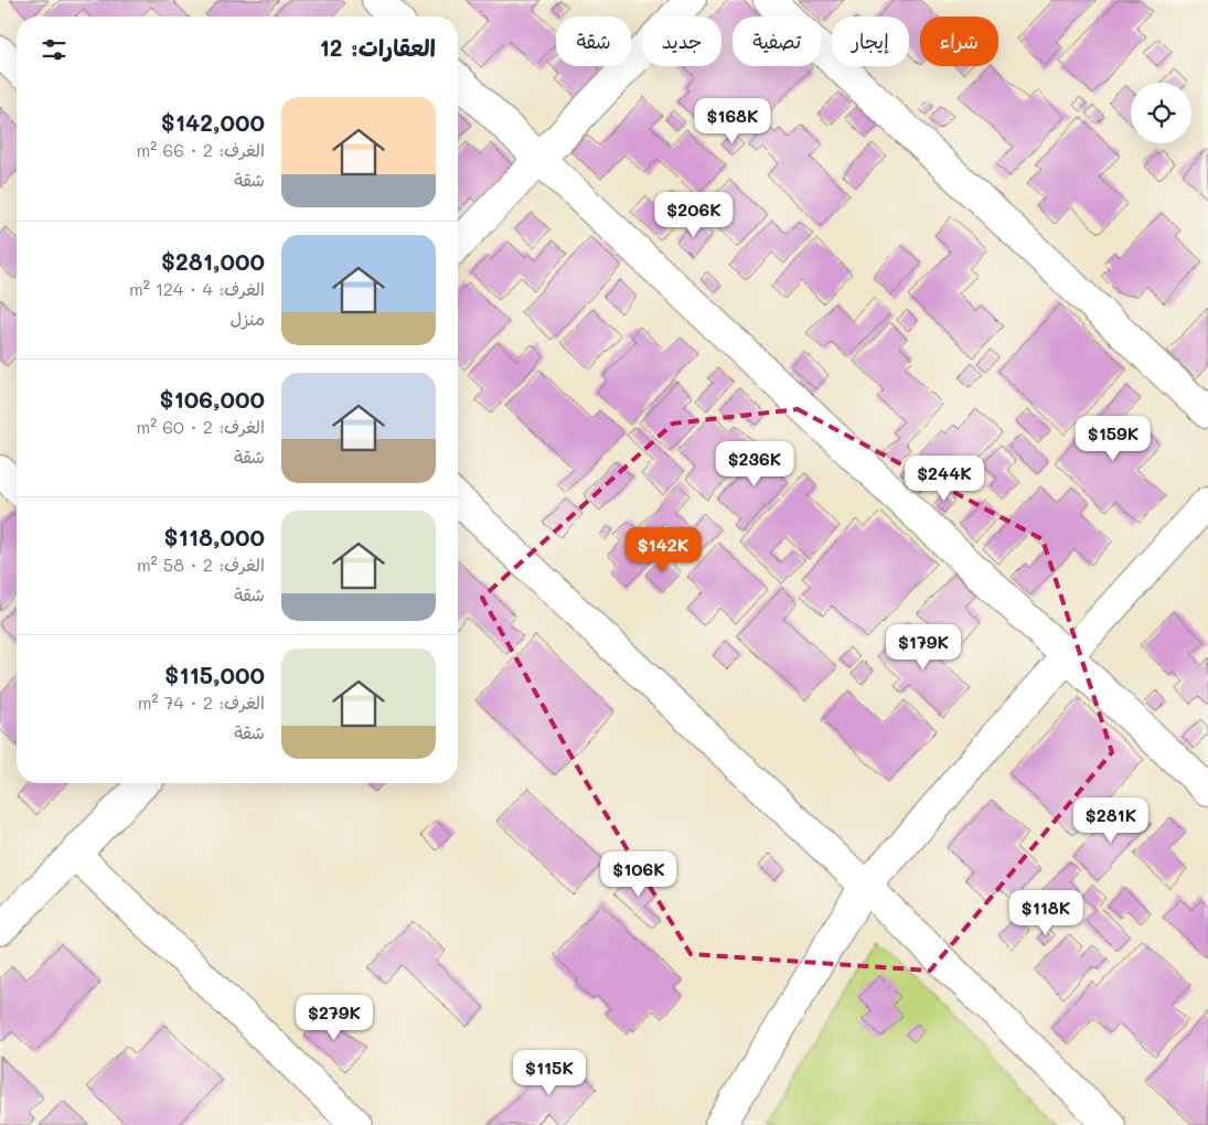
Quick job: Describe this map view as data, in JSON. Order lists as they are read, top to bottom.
{
  "page": {
    "chip": [
      "شراء",
      "إيجار",
      "تصفية",
      "جديد",
      "شقة"
    ],
    "heading": "العقارات: 12",
    "list": [
      {
        "name": "$142,000",
        "note": "الغرف: 2 · 66 m² · شقة"
      },
      {
        "name": "$281,000",
        "note": "الغرف: 4 · 124 m² · منزل"
      },
      {
        "name": "$106,000",
        "note": "الغرف: 2 · 60 m² · شقة"
      },
      {
        "name": "$118,000",
        "note": "الغرف: 2 · 58 m² · شقة"
      },
      {
        "name": "$115,000",
        "note": "الغرف: 2 · 74 m² · شقة"
      }
    ],
    "price": [
      "$168K",
      "$206K",
      "$159K",
      "$236K",
      "$244K",
      "$142K",
      "$179K",
      "$281K",
      "$106K",
      "$118K",
      "$279K",
      "$115K"
    ]
  }
}
